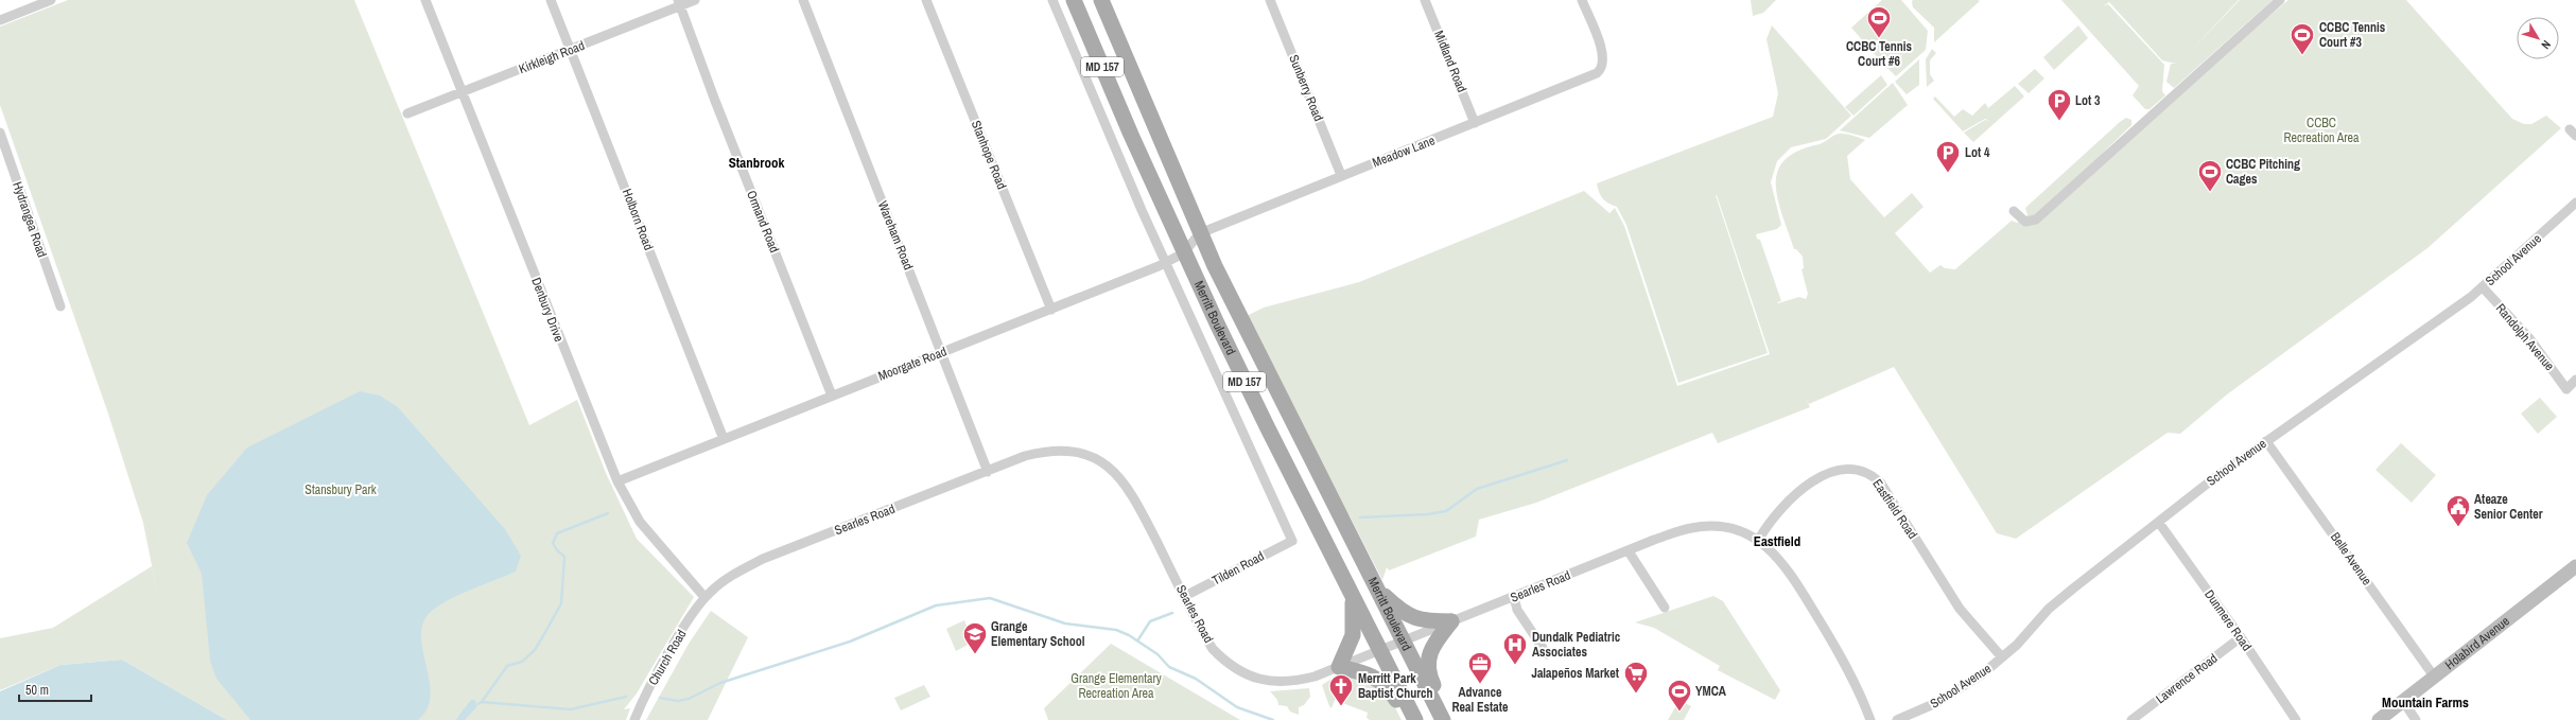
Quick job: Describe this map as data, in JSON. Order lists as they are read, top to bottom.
{
  "streets": {
    "main road": ["MD 157", "Merritt Boulevard", "Holabird Avenue"],
    "street": [
      "Kirkleigh Road",
      "Midland Road",
      "Sunberry Road",
      "Meadow Lane",
      "Stanhope Road",
      "Hydrangea Road",
      "Holborn Road",
      "Ormand Road",
      "Wareham Road",
      "School Avenue",
      "Denbury Drive",
      "Randolph Avenue",
      "Moorgate Road",
      "Eastfield Road",
      "Searles Road",
      "Belle Avenue",
      "Tilden Road",
      "Dunmere Road",
      "Church Road",
      "Lawrence Road"
    ]
  },
  "crossings": [
    ["Kirkleigh Road", "Holborn Road"],
    ["Kirkleigh Road", "Ormand Road"],
    ["Kirkleigh Road", "Denbury Drive"],
    ["Midland Road", "Meadow Lane"],
    ["Sunberry Road", "Meadow Lane"],
    ["Meadow Lane", "Merritt Boulevard"],
    ["Meadow Lane", "Moorgate Road"],
    ["Stanhope Road", "Moorgate Road"],
    ["Holborn Road", "Moorgate Road"],
    ["Ormand Road", "Moorgate Road"],
    ["Wareham Road", "Moorgate Road"],
    ["Wareham Road", "Searles Road"],
    ["School Avenue", "Randolph Avenue"],
    ["School Avenue", "Eastfield Road"],
    ["School Avenue", "Belle Avenue"],
    ["School Avenue", "Dunmere Road"],
    ["Denbury Drive", "Moorgate Road"],
    ["Denbury Drive", "Searles Road"],
    ["Denbury Drive", "Church Road"],
    ["Merritt Boulevard", "Moorgate Road"],
    ["Merritt Boulevard", "Searles Road"],
    ["Merritt Boulevard", "Tilden Road"],
    ["Eastfield Road", "Searles Road"],
    ["Searles Road", "Tilden Road"],
    ["Searles Road", "Church Road"],
    ["Belle Avenue", "Holabird Avenue"],
    ["Dunmere Road", "Lawrence Road"]
  ],
  "districts": ["Stanbrook", "Eastfield", "Mountain Farms"],
  "parks": ["CCBC Recreation Area", "Stansbury Park", "Grange Elementary Recreation Area"],
  "places": {
    "sports": [
      "CCBC Tennis Court #6",
      "CCBC Tennis Court #3",
      "CCBC Pitching Cages",
      "YMCA"
    ],
    "parking": ["Lot 3", "Lot 4"],
    "public building": ["Ateaze Senior Center"],
    "school or university": ["Grange Elementary School"],
    "hospital": ["Dundalk Pediatric Associates"],
    "office": ["Advance Real Estate"],
    "supermarket": ["Jalapeños Market"],
    "church": ["Merritt Park Baptist Church"]
  },
  "scale_bar": "50 m",
  "north": "bottom right"
}
